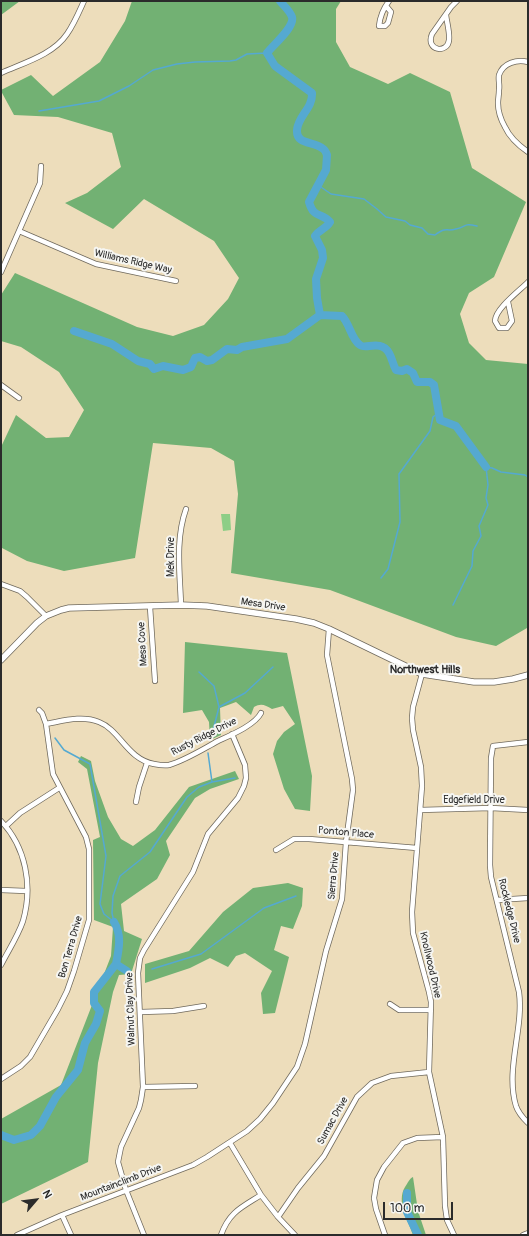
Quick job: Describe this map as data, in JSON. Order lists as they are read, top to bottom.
{
  "streets": {
    "street": [
      "Williams Ridge Way",
      "Mek Drive",
      "Mesa Drive",
      "Mesa Cove",
      "Rusty Ridge Drive",
      "Edgefield Drive",
      "Ponton Place",
      "Sierra Drive",
      "Rockledge Drive",
      "Bon Terra Drive",
      "Knollwood Drive",
      "Walnut Clay Drive",
      "Sumac Drive",
      "Mountainclimb Drive"
    ]
  },
  "crossings": [
    ["Mek Drive", "Mesa Drive"],
    ["Mesa Drive", "Mesa Cove"],
    ["Mesa Drive", "Sierra Drive"],
    ["Mesa Drive", "Knollwood Drive"],
    ["Rusty Ridge Drive", "Walnut Clay Drive"],
    ["Edgefield Drive", "Rockledge Drive"],
    ["Edgefield Drive", "Knollwood Drive"],
    ["Ponton Place", "Sierra Drive"],
    ["Ponton Place", "Knollwood Drive"],
    ["Sierra Drive", "Mountainclimb Drive"],
    ["Knollwood Drive", "Sumac Drive"],
    ["Walnut Clay Drive", "Mountainclimb Drive"]
  ],
  "districts": ["Northwest Hills"],
  "scale_bar": "100 m",
  "north": "top right"
}
